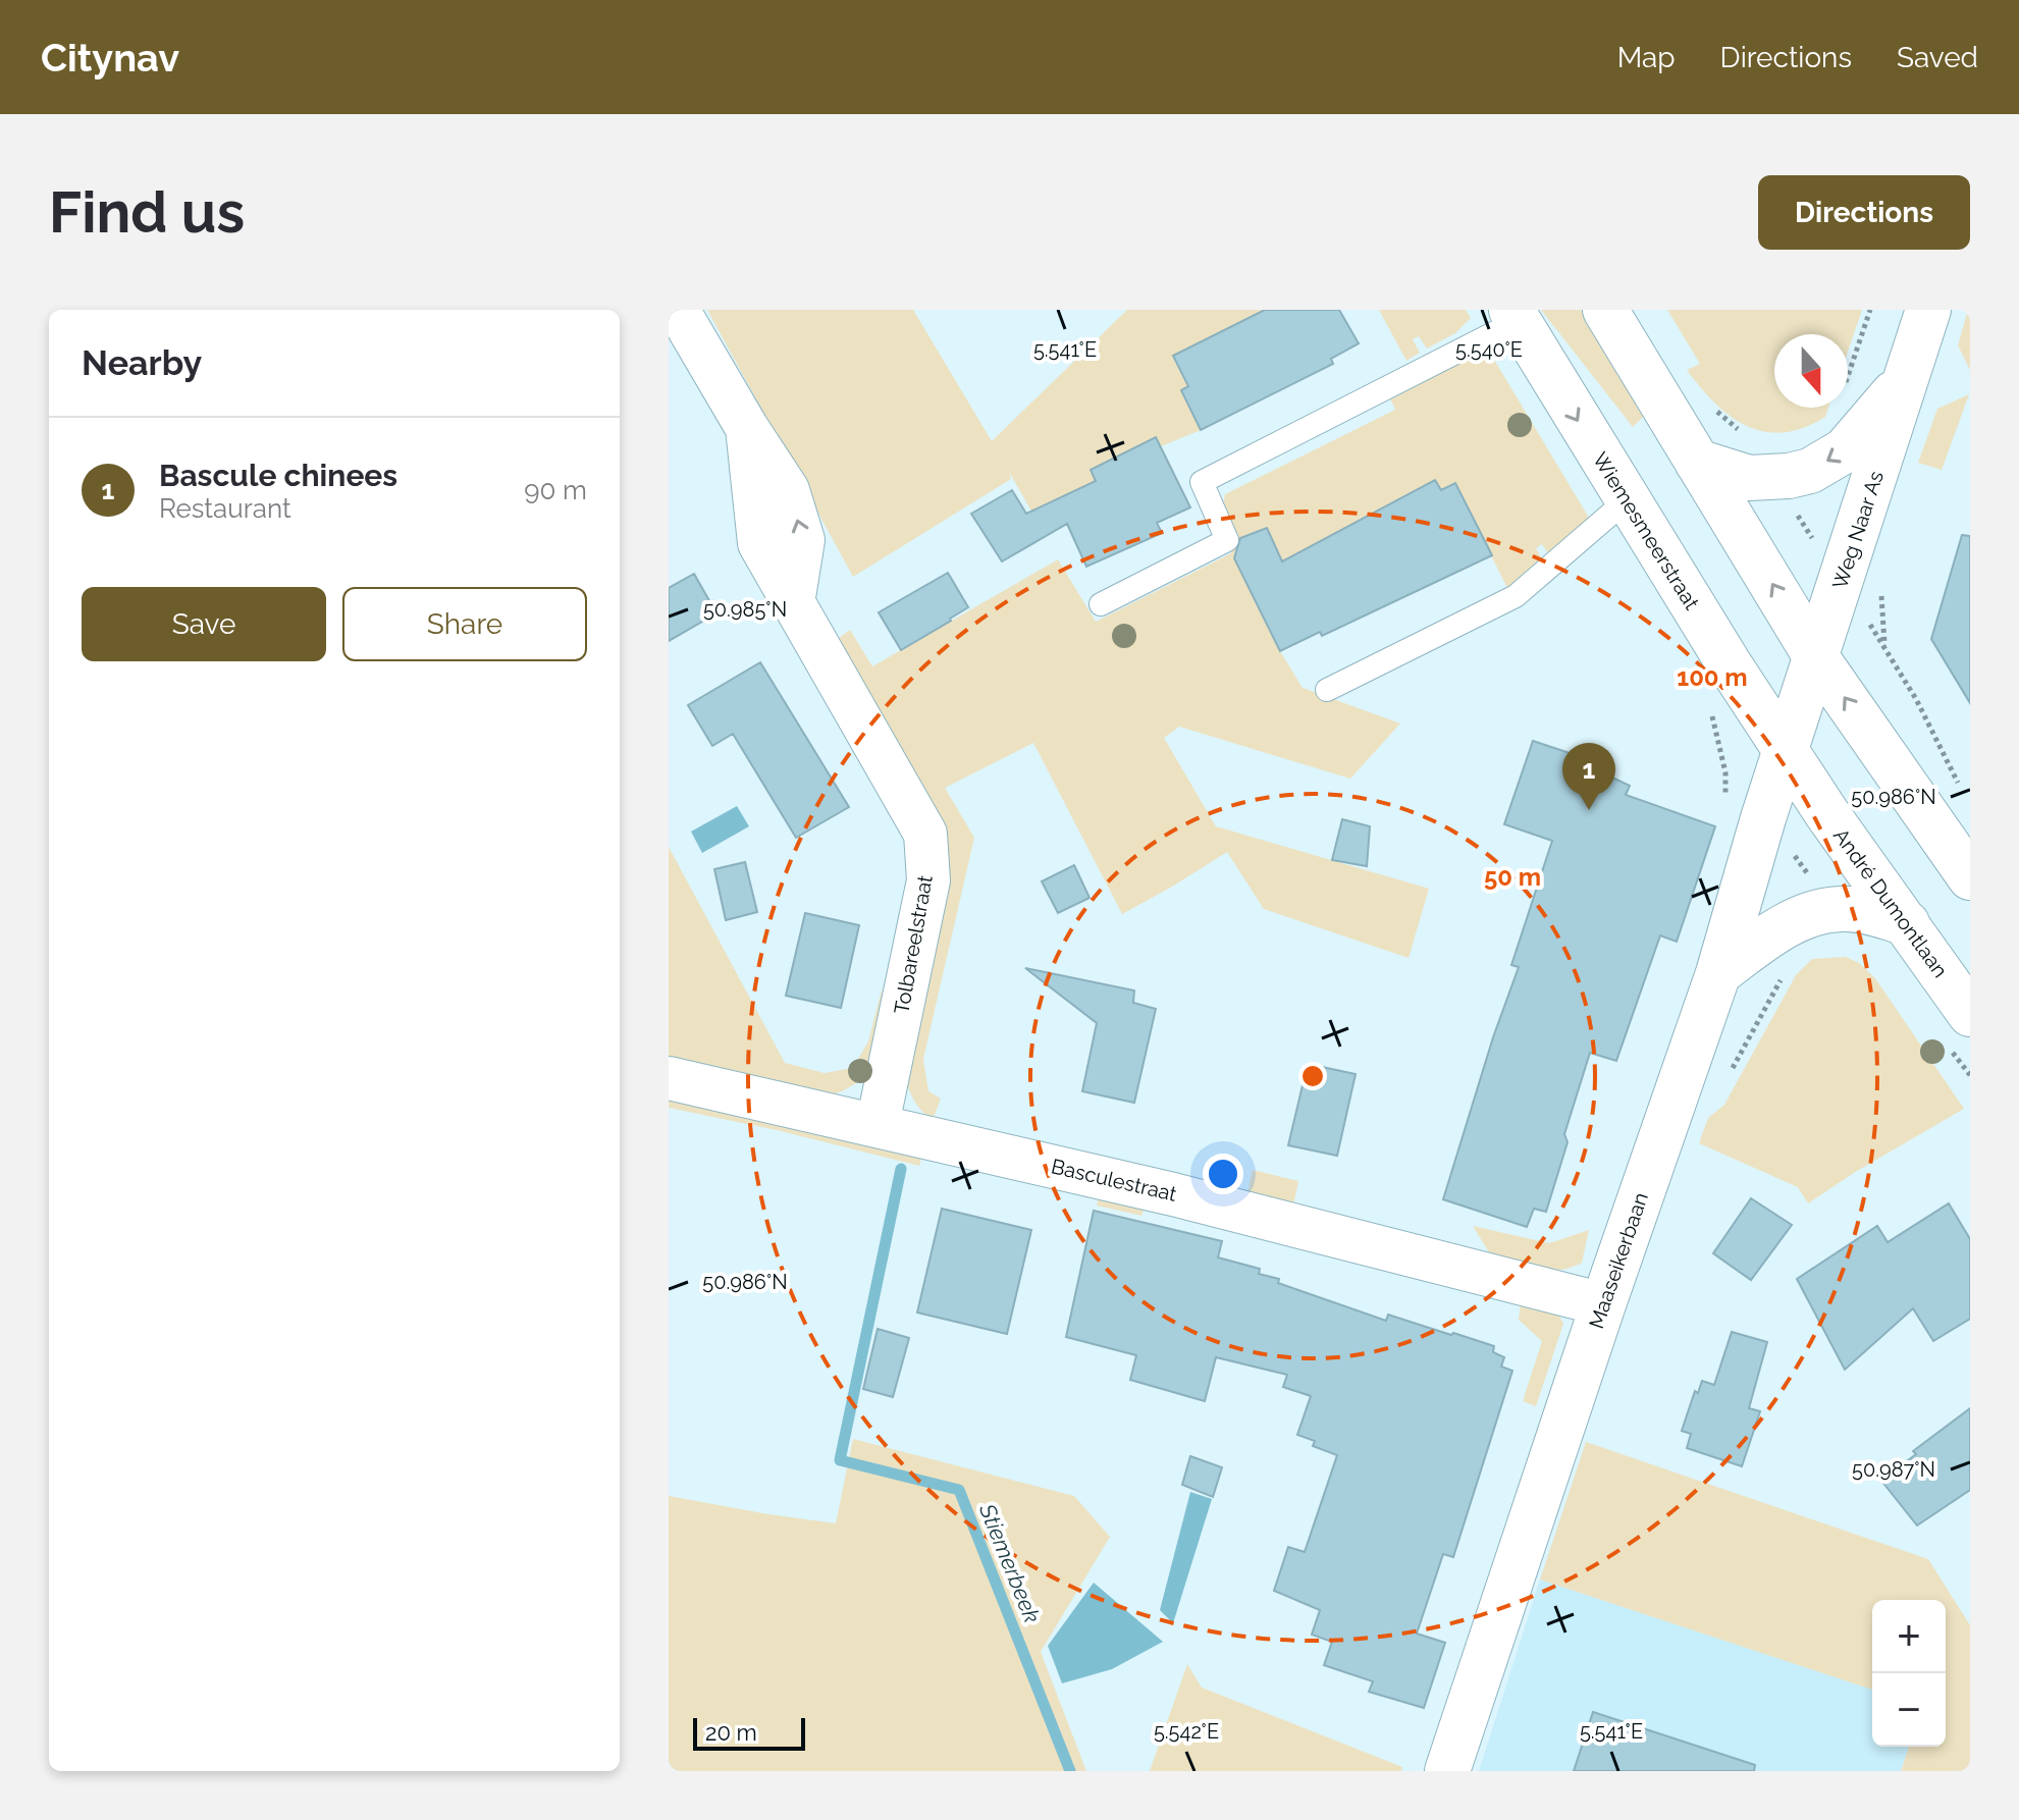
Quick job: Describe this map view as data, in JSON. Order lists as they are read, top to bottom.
{
  "streets": {
    "main road": [
      "Weg Naar As",
      "Wiemesmeerstraat",
      "André Dumontlaan",
      "Maaseikerbaan"
    ],
    "street": ["Tolbareelstraat", "Basculestraat"]
  },
  "crossings": [
    ["Weg Naar As", "Wiemesmeerstraat"],
    ["Weg Naar As", "André Dumontlaan"],
    ["Weg Naar As", "Maaseikerbaan"],
    ["Wiemesmeerstraat", "André Dumontlaan"],
    ["Wiemesmeerstraat", "Maaseikerbaan"],
    ["André Dumontlaan", "Maaseikerbaan"],
    ["Tolbareelstraat", "Basculestraat"],
    ["Basculestraat", "Maaseikerbaan"]
  ],
  "water": ["Stiemerbeek"],
  "scale_bar": "20 m",
  "north": "bottom",
  "page": {
    "header": "Citynav",
    "nav": ["Map", "Directions", "Saved"],
    "buttons": [
      "Directions",
      ["Save", "Share"]
    ],
    "title": "Find us",
    "heading": "Nearby",
    "list": [
      {
        "mark": "1",
        "name": "Bascule chinees",
        "note": "Restaurant",
        "value": "90 m"
      }
    ],
    "pins": "1",
    "map_buttons": ["+", "−"],
    "scale": "20 m"
  },
  "coordinates": [
    "5.541°E",
    "5.540°E",
    "50.985°N",
    "50.986°N",
    "50.987°N",
    "5.542°E"
  ],
  "rings": ["100 m", "50 m"]
}
